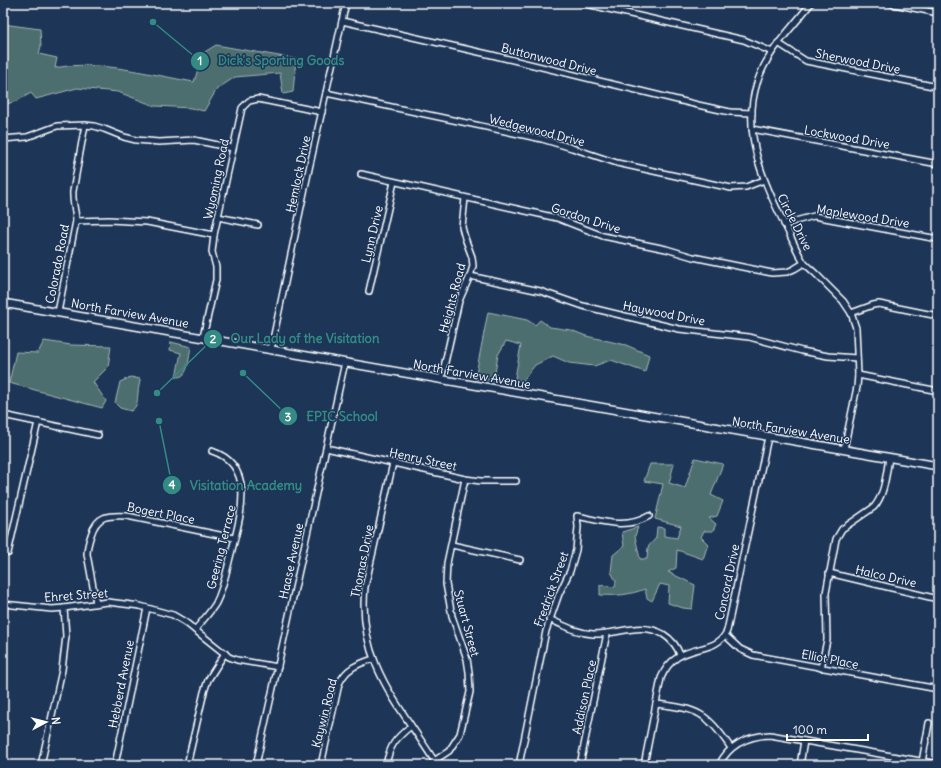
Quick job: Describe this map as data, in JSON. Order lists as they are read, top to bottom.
{
  "streets": {
    "street": [
      "Buttonwood Drive",
      "Sherwood Drive",
      "Wedgewood Drive",
      "Lockwood Drive",
      "Hemlock Drive",
      "Wyoming Road",
      "Maplewood Drive",
      "Gordon Drive",
      "Circle Drive",
      "Lynn Drive",
      "Colorado Road",
      "Heights Road",
      "North Farview Avenue",
      "Haywood Drive",
      "Henry Street",
      "Bogert Place",
      "Geering Terrace",
      "Haase Avenue",
      "Thomas Drive",
      "Halco Drive",
      "Concord Drive",
      "Fredrick Street",
      "Ehret Street",
      "Stuart Street",
      "Elliot Place",
      "Hebberd Avenue",
      "Addison Place",
      "Kaywin Road"
    ]
  },
  "crossings": [
    ["Buttonwood Drive", "Hemlock Drive"],
    ["Buttonwood Drive", "Circle Drive"],
    ["Sherwood Drive", "Circle Drive"],
    ["Wedgewood Drive", "Hemlock Drive"],
    ["Wedgewood Drive", "Circle Drive"],
    ["Lockwood Drive", "Circle Drive"],
    ["Hemlock Drive", "Wyoming Road"],
    ["Hemlock Drive", "North Farview Avenue"],
    ["Wyoming Road", "North Farview Avenue"],
    ["Maplewood Drive", "Circle Drive"],
    ["Gordon Drive", "Circle Drive"],
    ["Gordon Drive", "Lynn Drive"],
    ["Gordon Drive", "Heights Road"],
    ["Circle Drive", "North Farview Avenue"],
    ["Circle Drive", "Haywood Drive"],
    ["Colorado Road", "North Farview Avenue"],
    ["Heights Road", "North Farview Avenue"],
    ["Heights Road", "Haywood Drive"],
    ["North Farview Avenue", "Haase Avenue"],
    ["North Farview Avenue", "Concord Drive"],
    ["Henry Street", "Haase Avenue"],
    ["Henry Street", "Thomas Drive"],
    ["Henry Street", "Stuart Street"],
    ["Bogert Place", "Geering Terrace"],
    ["Bogert Place", "Ehret Street"],
    ["Geering Terrace", "Ehret Street"],
    ["Haase Avenue", "Ehret Street"],
    ["Thomas Drive", "Stuart Street"],
    ["Thomas Drive", "Kaywin Road"],
    ["Concord Drive", "Elliot Place"],
    ["Ehret Street", "Hebberd Avenue"]
  ],
  "places": [
    "Dick's Sporting Goods",
    "EPIC School",
    "Our Lady of the Visitation",
    "Visitation Academy"
  ],
  "scale_bar": "100 m",
  "north": "right"
}
